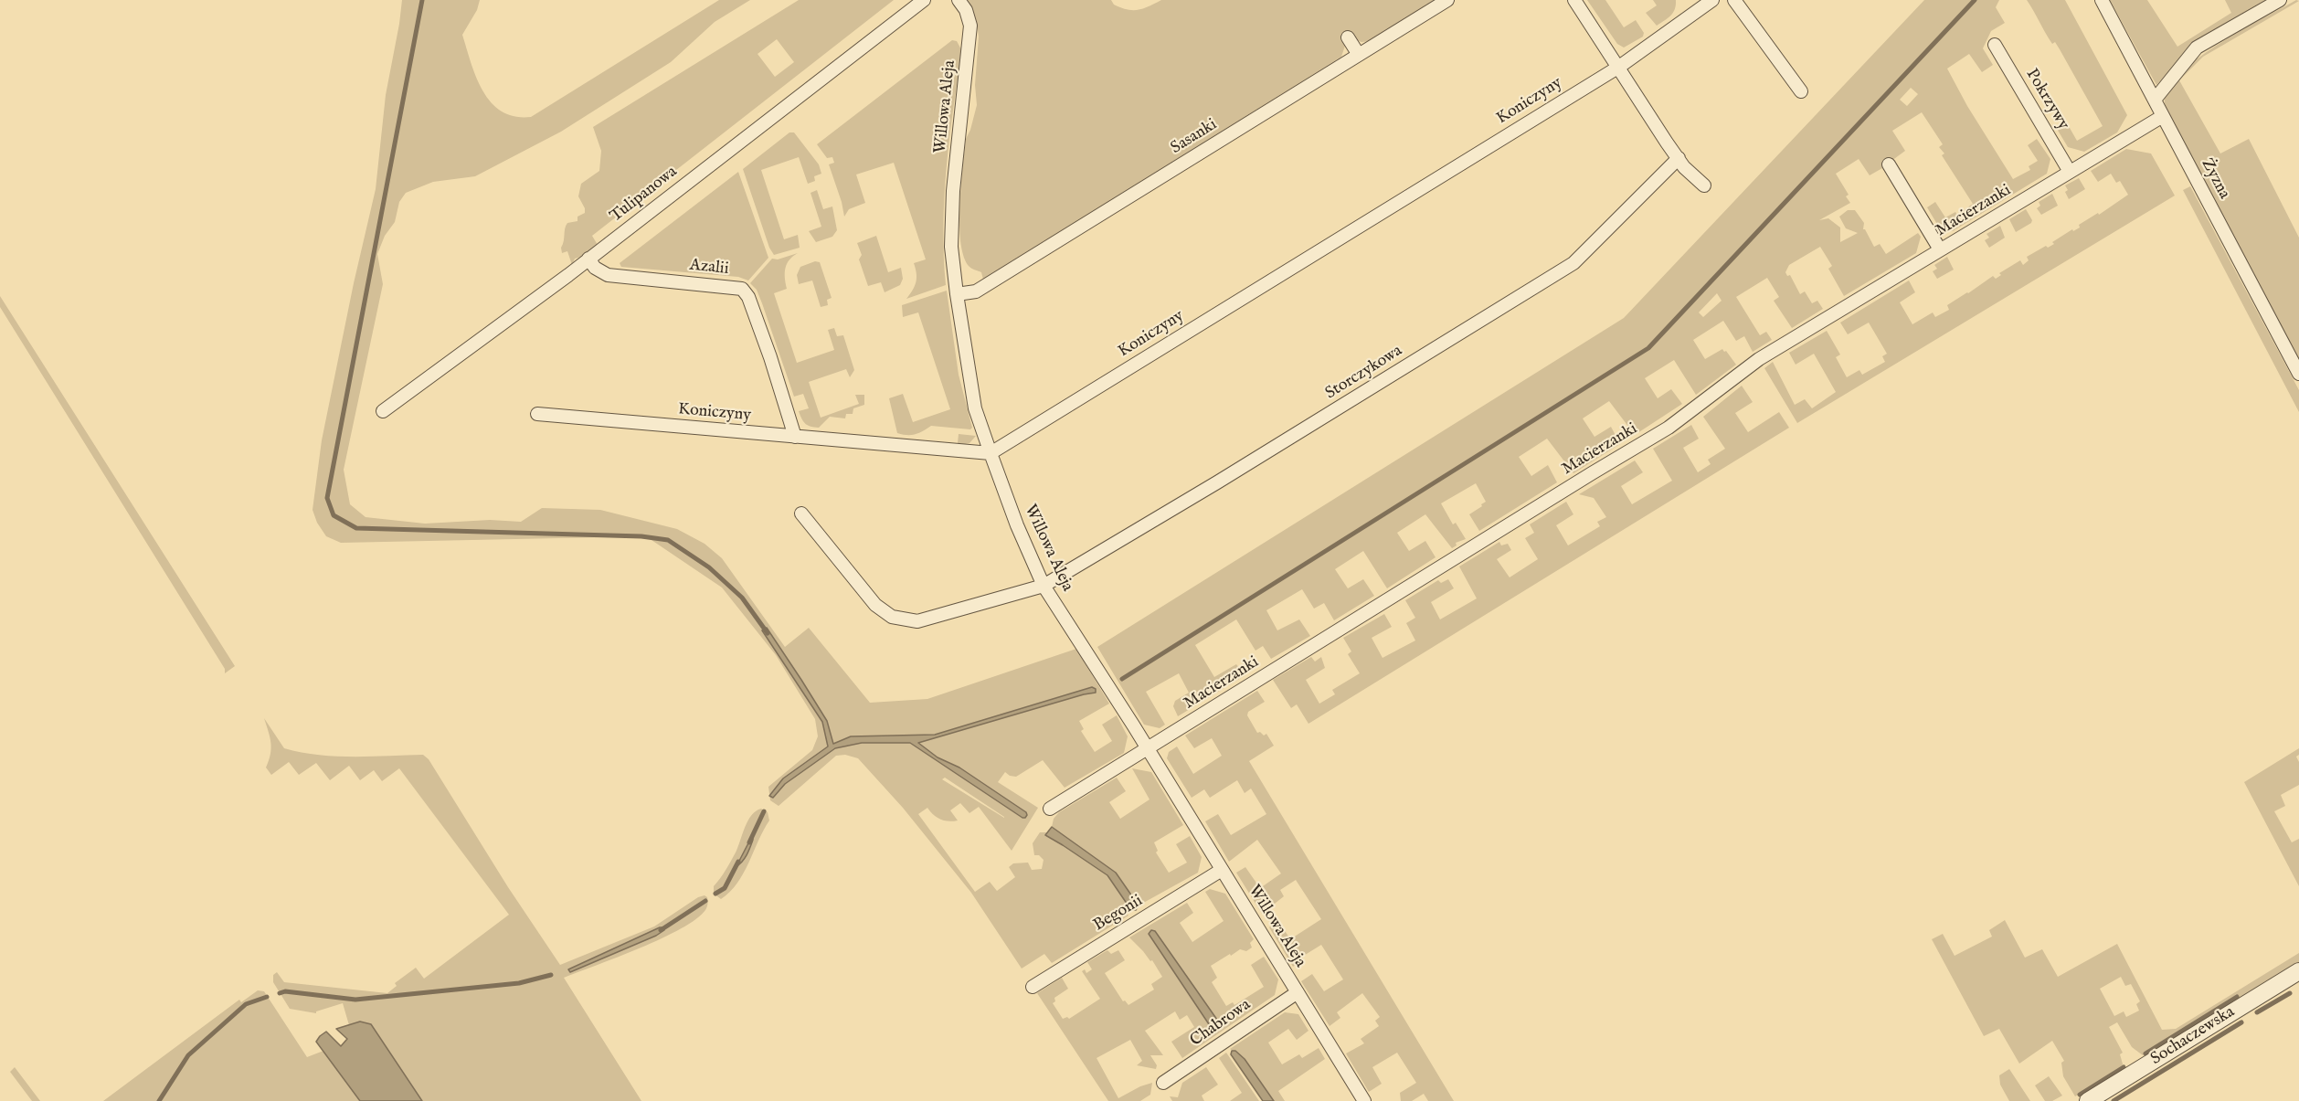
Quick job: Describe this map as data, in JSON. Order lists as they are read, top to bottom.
{
  "streets": {
    "street": [
      "Pokrzywy",
      "Koniczyny",
      "Willowa Aleja",
      "Sasanki",
      "Żyzna",
      "Tulipanowa",
      "Macierzanki",
      "Azalii",
      "Storczykowa",
      "Begonii",
      "Chabrowa",
      "Sochaczewska"
    ]
  },
  "crossings": [
    ["Pokrzywy", "Macierzanki"],
    ["Koniczyny", "Willowa Aleja"],
    ["Koniczyny", "Azalii"],
    ["Willowa Aleja", "Sasanki"],
    ["Willowa Aleja", "Macierzanki"],
    ["Willowa Aleja", "Storczykowa"],
    ["Willowa Aleja", "Begonii"],
    ["Willowa Aleja", "Chabrowa"],
    ["Żyzna", "Macierzanki"],
    ["Tulipanowa", "Azalii"]
  ]
}
